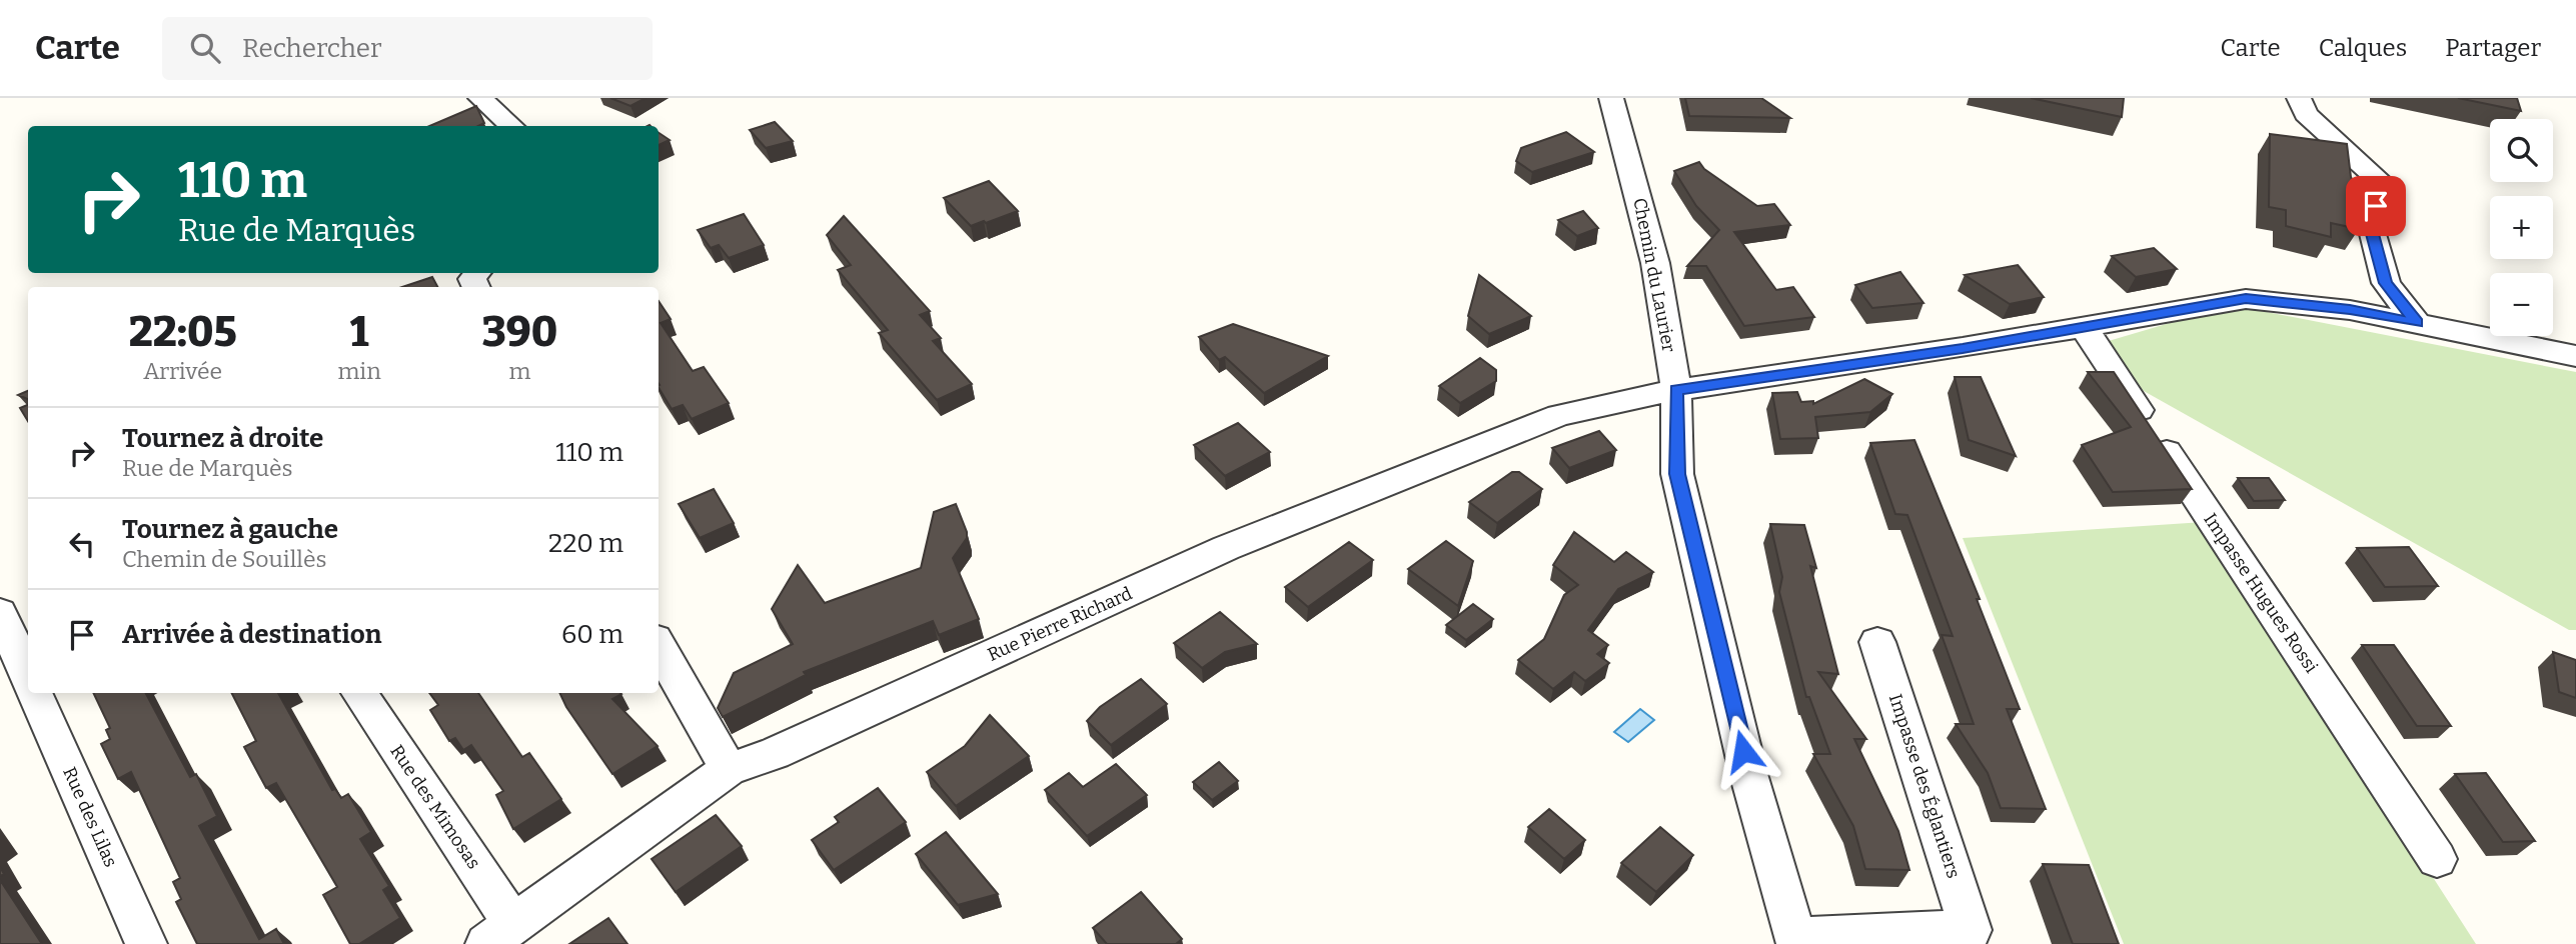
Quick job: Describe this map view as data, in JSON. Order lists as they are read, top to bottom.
{
  "streets": {
    "street": [
      "Chemin du Laurier",
      "Impasse Hugues Rossi",
      "Rue Pierre Richard",
      "Impasse des Églantiers",
      "Rue des Mimosas",
      "Rue des Lilas"
    ]
  },
  "crossings": [
    ["Chemin du Laurier", "Rue Pierre Richard"],
    ["Chemin du Laurier", "Impasse des Églantiers"],
    ["Impasse Hugues Rossi", "Rue Pierre Richard"],
    ["Rue Pierre Richard", "Rue des Mimosas"]
  ],
  "page": {
    "header": "Carte",
    "search": "Rechercher",
    "nav": ["Carte", "Calques", "Partager"],
    "map_buttons": ["+", "−"],
    "turn": ["110 m", "Rue de Marquès"],
    "eta": [
      "22:05",
      "Arrivée",
      "1",
      "min",
      "390",
      "m"
    ],
    "list": [
      {
        "name": "Tournez à droite",
        "note": "Rue de Marquès",
        "value": "110 m"
      },
      {
        "name": "Tournez à gauche",
        "note": "Chemin de Souillès",
        "value": "220 m"
      },
      {
        "name": "Arrivée à destination",
        "value": "60 m"
      }
    ]
  }
}
